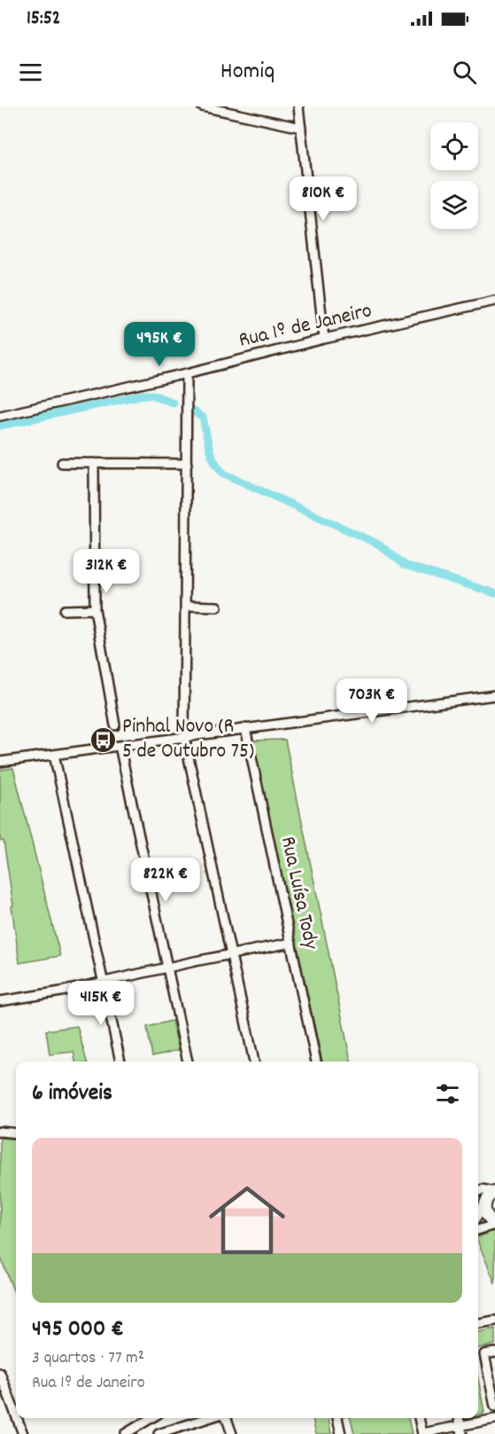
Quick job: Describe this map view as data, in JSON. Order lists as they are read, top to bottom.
{
  "streets": {
    "street": ["Rua 1º de Janeiro", "Rua Luísa Tody"]
  },
  "places": {
    "bus stop": ["Pinhal Novo (R 5 de Outubro 75)"]
  },
  "page": {
    "status": "15:52",
    "header": "Homiq",
    "price": [
      "810K €",
      "495K €",
      "312K €",
      "703K €",
      "822K €",
      "415K €"
    ],
    "heading": "6 imóveis",
    "list": [
      {
        "name": "495 000 €",
        "note": "3 quartos · 77 m² · Rua 1º de Janeiro"
      }
    ]
  }
}
